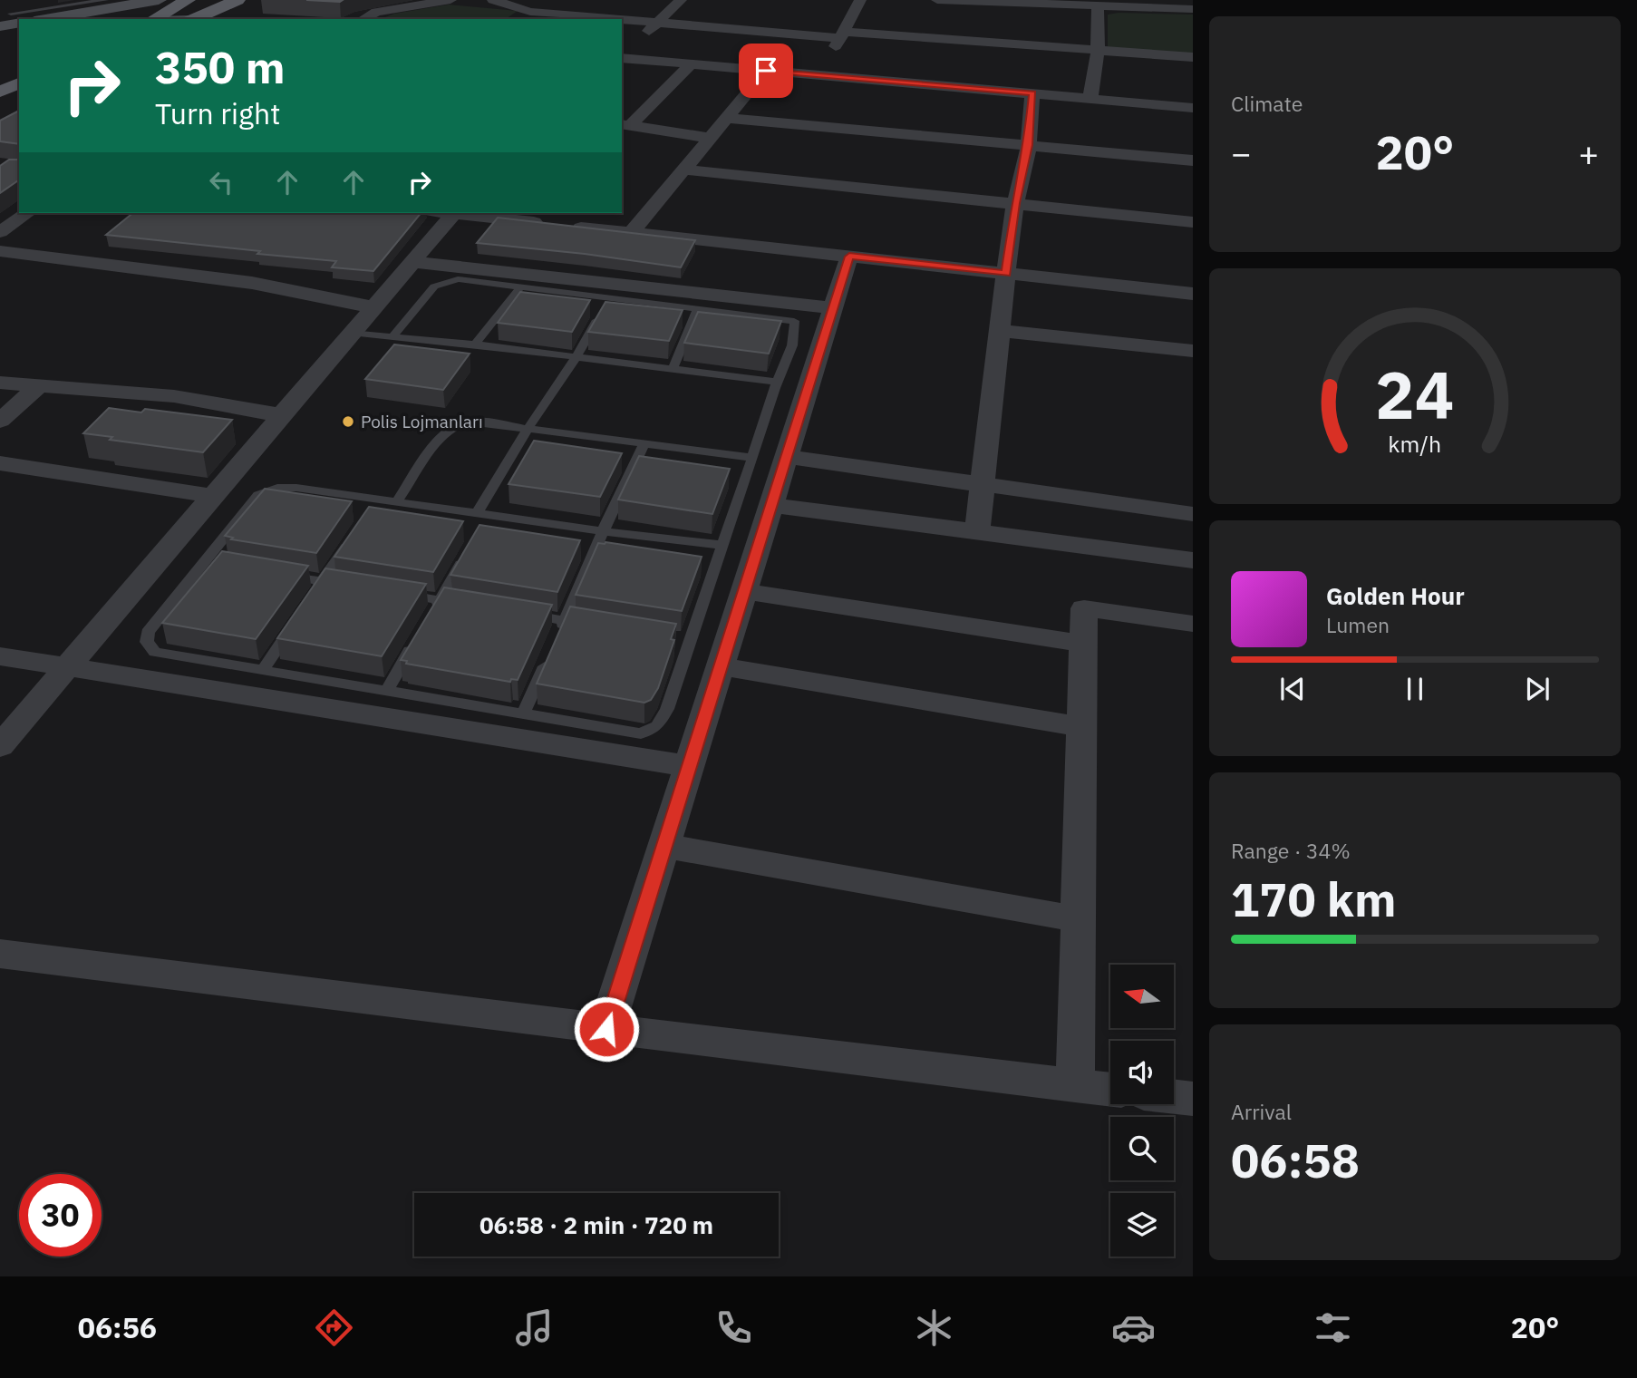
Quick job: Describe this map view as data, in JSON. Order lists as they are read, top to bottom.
{
  "places": ["Polis Lojmanları"],
  "north": "left",
  "page": {
    "tile": [
      "Climate",
      ["Range · 34%", "170 km"],
      ["Arrival", "06:58"]
    ],
    "turn": ["350 m", "Turn right"],
    "heat": ["−", "20°", "+"],
    "song": ["Golden Hour", "Lumen"],
    "limit": "30",
    "trip": "06:58 · 2 min · 720 m",
    "tabs": ["06:56", "20°"],
    "gauge": ["24", "km/h"]
  }
}
